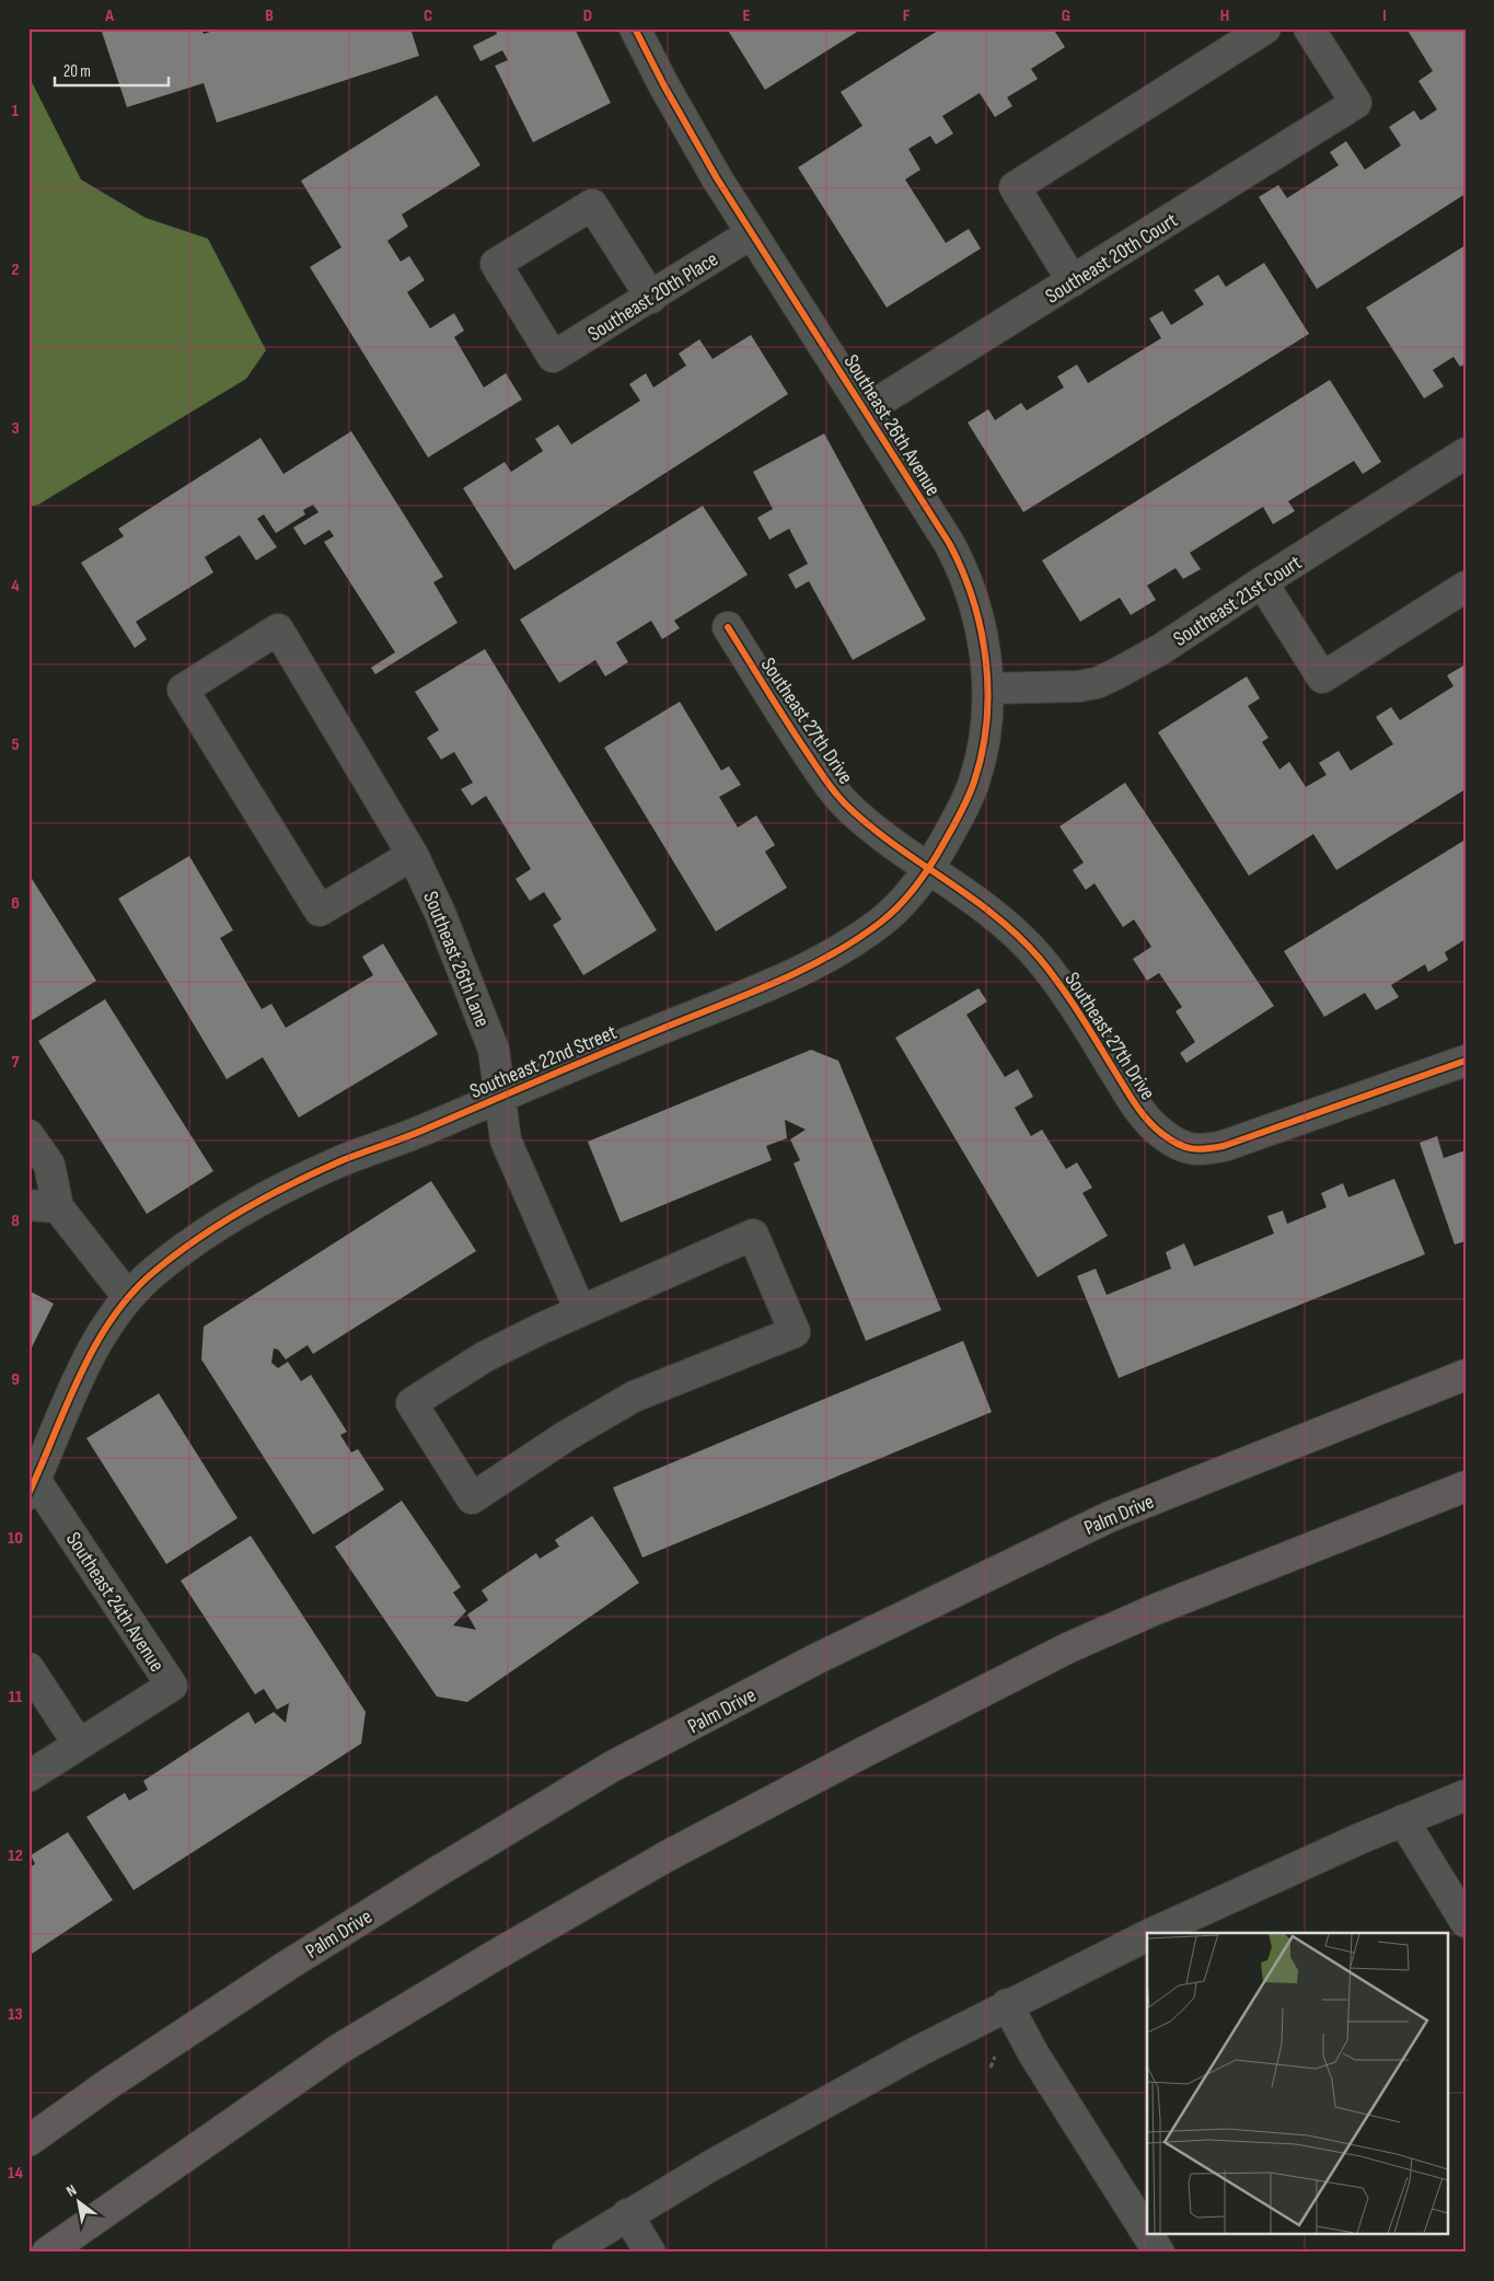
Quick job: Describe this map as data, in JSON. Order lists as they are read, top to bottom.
{
  "streets": {
    "main road": ["Palm Drive"],
    "street": [
      "Southeast 20th Court",
      "Southeast 20th Place",
      "Southeast 26th Avenue",
      "Southeast 21st Court",
      "Southeast 27th Drive",
      "Southeast 26th Lane",
      "Southeast 22nd Street",
      "Southeast 24th Avenue"
    ]
  },
  "crossings": [
    ["Southeast 20th Court", "Southeast 26th Avenue"],
    ["Southeast 20th Place", "Southeast 26th Avenue"],
    ["Southeast 26th Avenue", "Southeast 21st Court"],
    ["Southeast 26th Avenue", "Southeast 27th Drive"],
    ["Southeast 26th Avenue", "Southeast 22nd Street"],
    ["Southeast 27th Drive", "Southeast 22nd Street"],
    ["Southeast 26th Lane", "Southeast 22nd Street"],
    ["Southeast 22nd Street", "Southeast 24th Avenue"]
  ],
  "scale_bar": "20 m",
  "north": "top left",
  "grid": {
    "columns": [
      "A",
      "B",
      "C",
      "D",
      "E",
      "F",
      "G",
      "H",
      "I"
    ],
    "rows": [
      "1",
      "2",
      "3",
      "4",
      "5",
      "6",
      "7",
      "8",
      "9",
      "10",
      "11",
      "12",
      "13",
      "14"
    ]
  }
}
